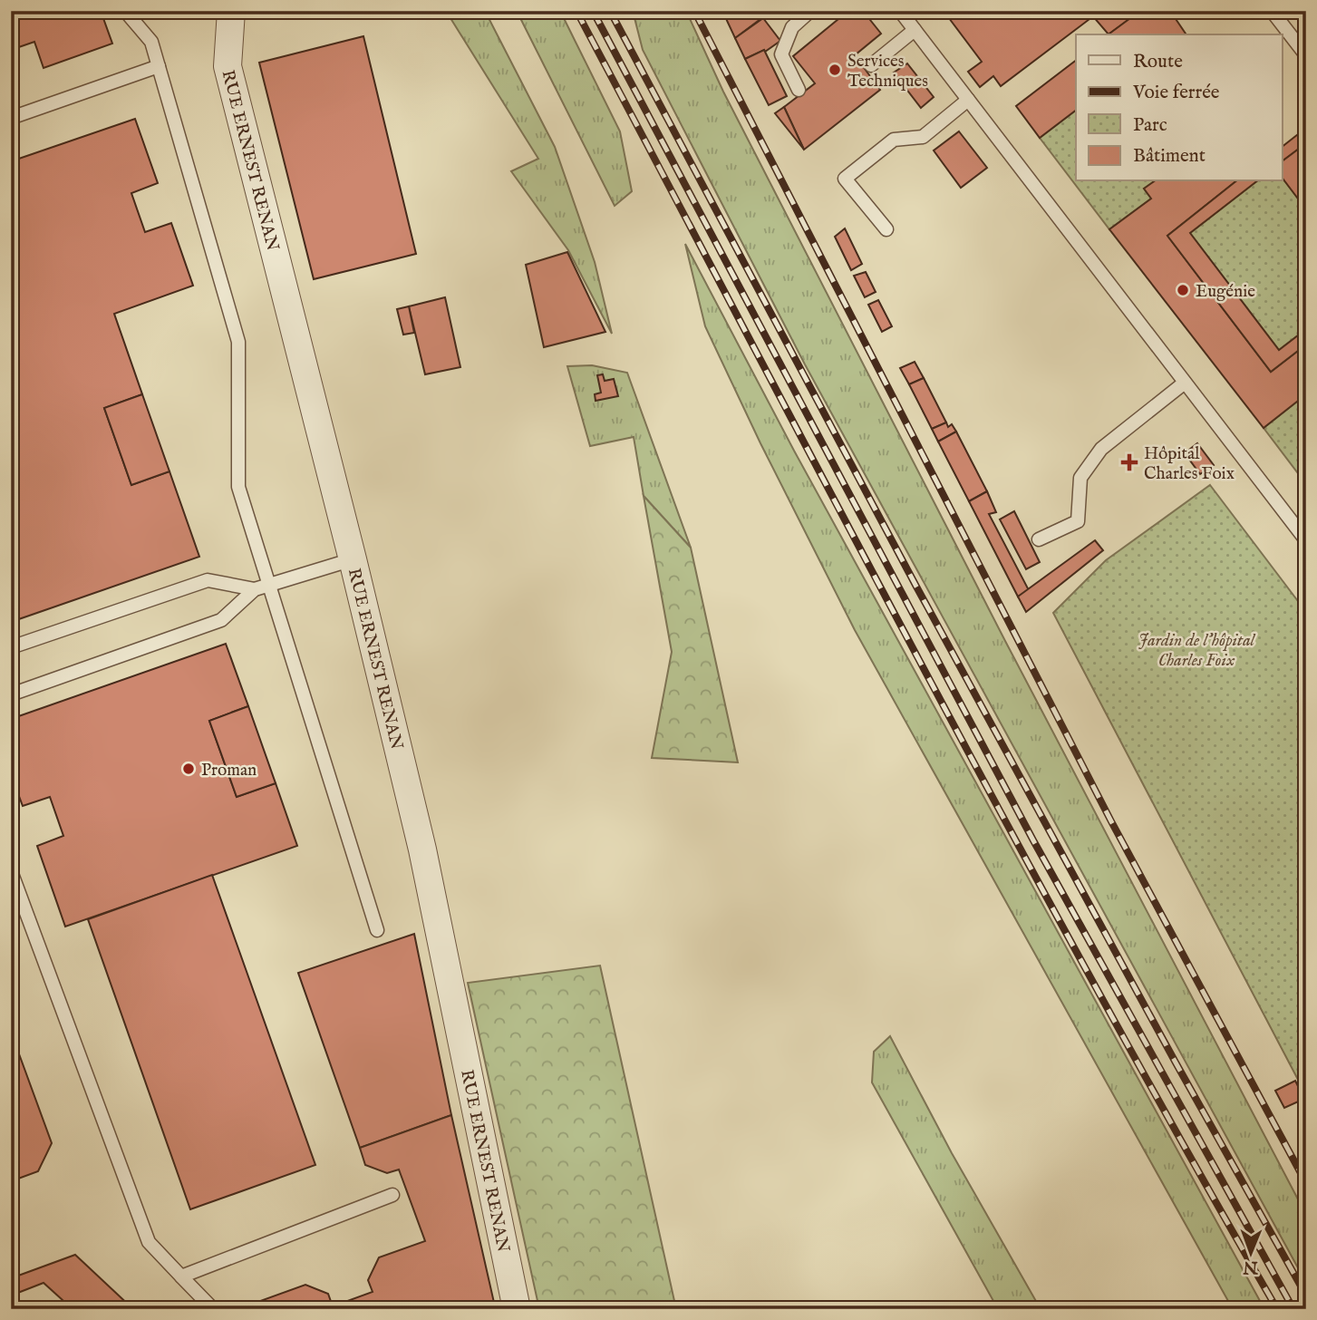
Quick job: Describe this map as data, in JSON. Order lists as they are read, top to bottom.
{
  "streets": {
    "street": ["RUE ERNEST RENAN"]
  },
  "parks": ["Jardin de l'hôpital Charles Foix"],
  "places": {
    "other": ["Services Techniques", "Eugénie", "Proman"],
    "health": ["Hôpital Charles Foix"]
  },
  "legend": [
    "Route",
    "Voie ferrée",
    "Parc",
    "Bâtiment"
  ],
  "north": "bottom"
}
